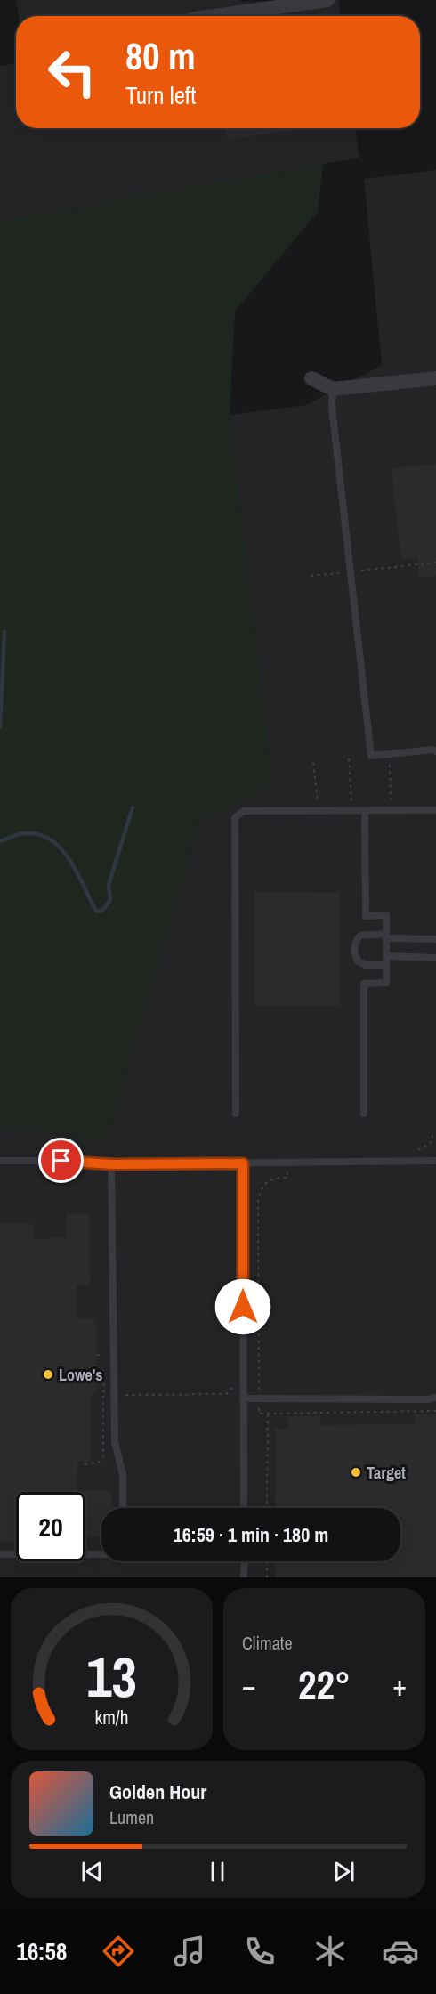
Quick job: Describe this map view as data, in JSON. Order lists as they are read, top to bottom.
{
  "places": ["Lowe's", "Target"],
  "page": {
    "turn": ["80 m", "Turn left"],
    "limit": "20",
    "trip": "16:59 · 1 min · 180 m",
    "tile": "Climate",
    "heat": ["−", "22°", "+"],
    "song": ["Golden Hour", "Lumen"],
    "tabs": "16:58",
    "gauge": ["13", "km/h"]
  }
}
